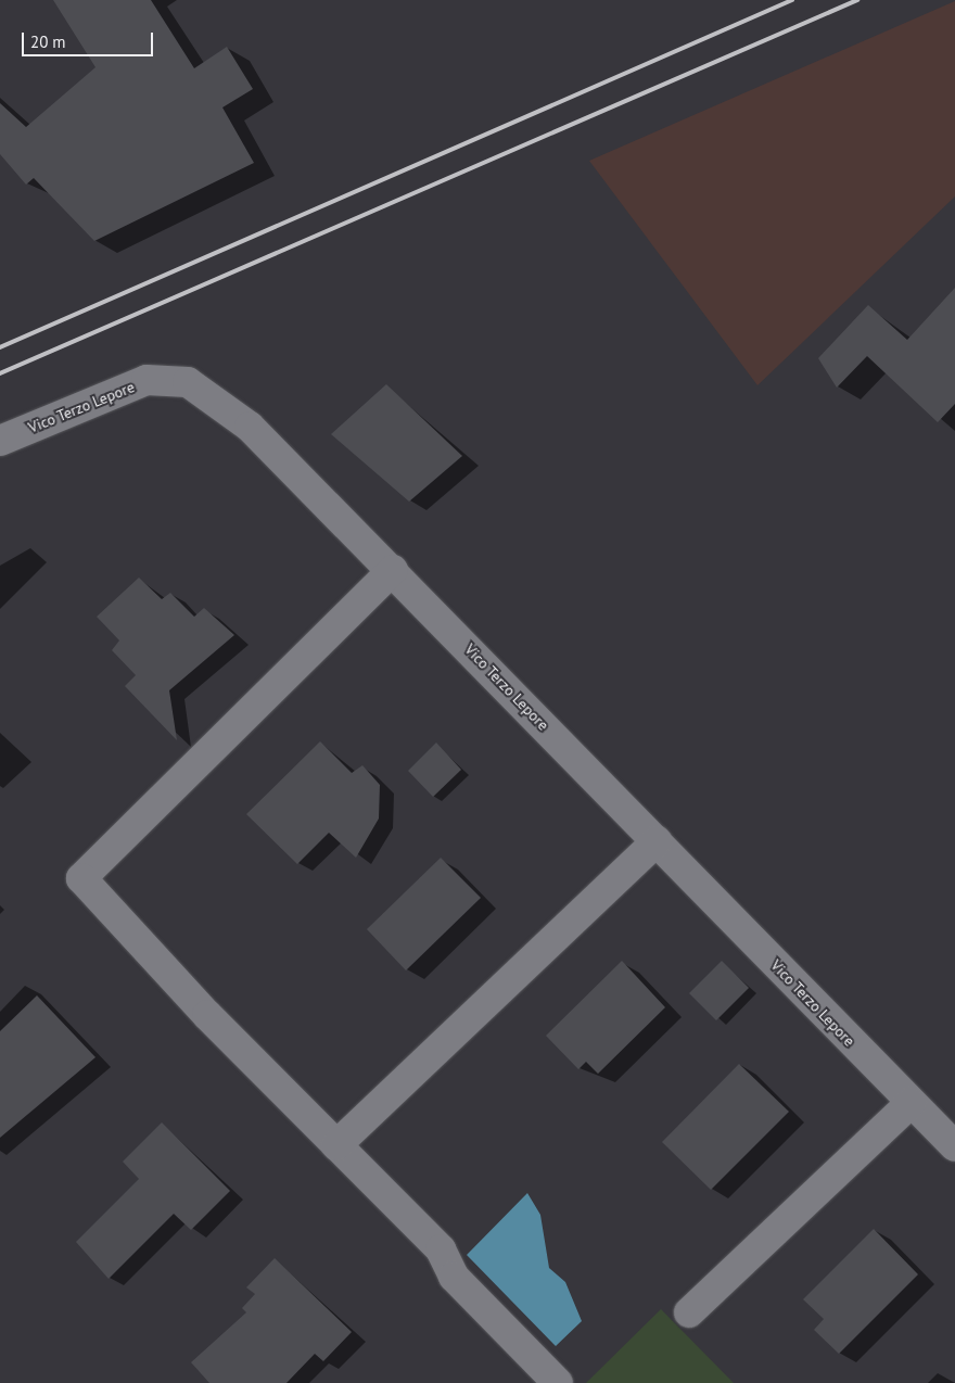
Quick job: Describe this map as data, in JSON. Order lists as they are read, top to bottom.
{
  "streets": {
    "street": ["Vico Terzo Lepore"]
  },
  "scale_bar": "20 m"
}
